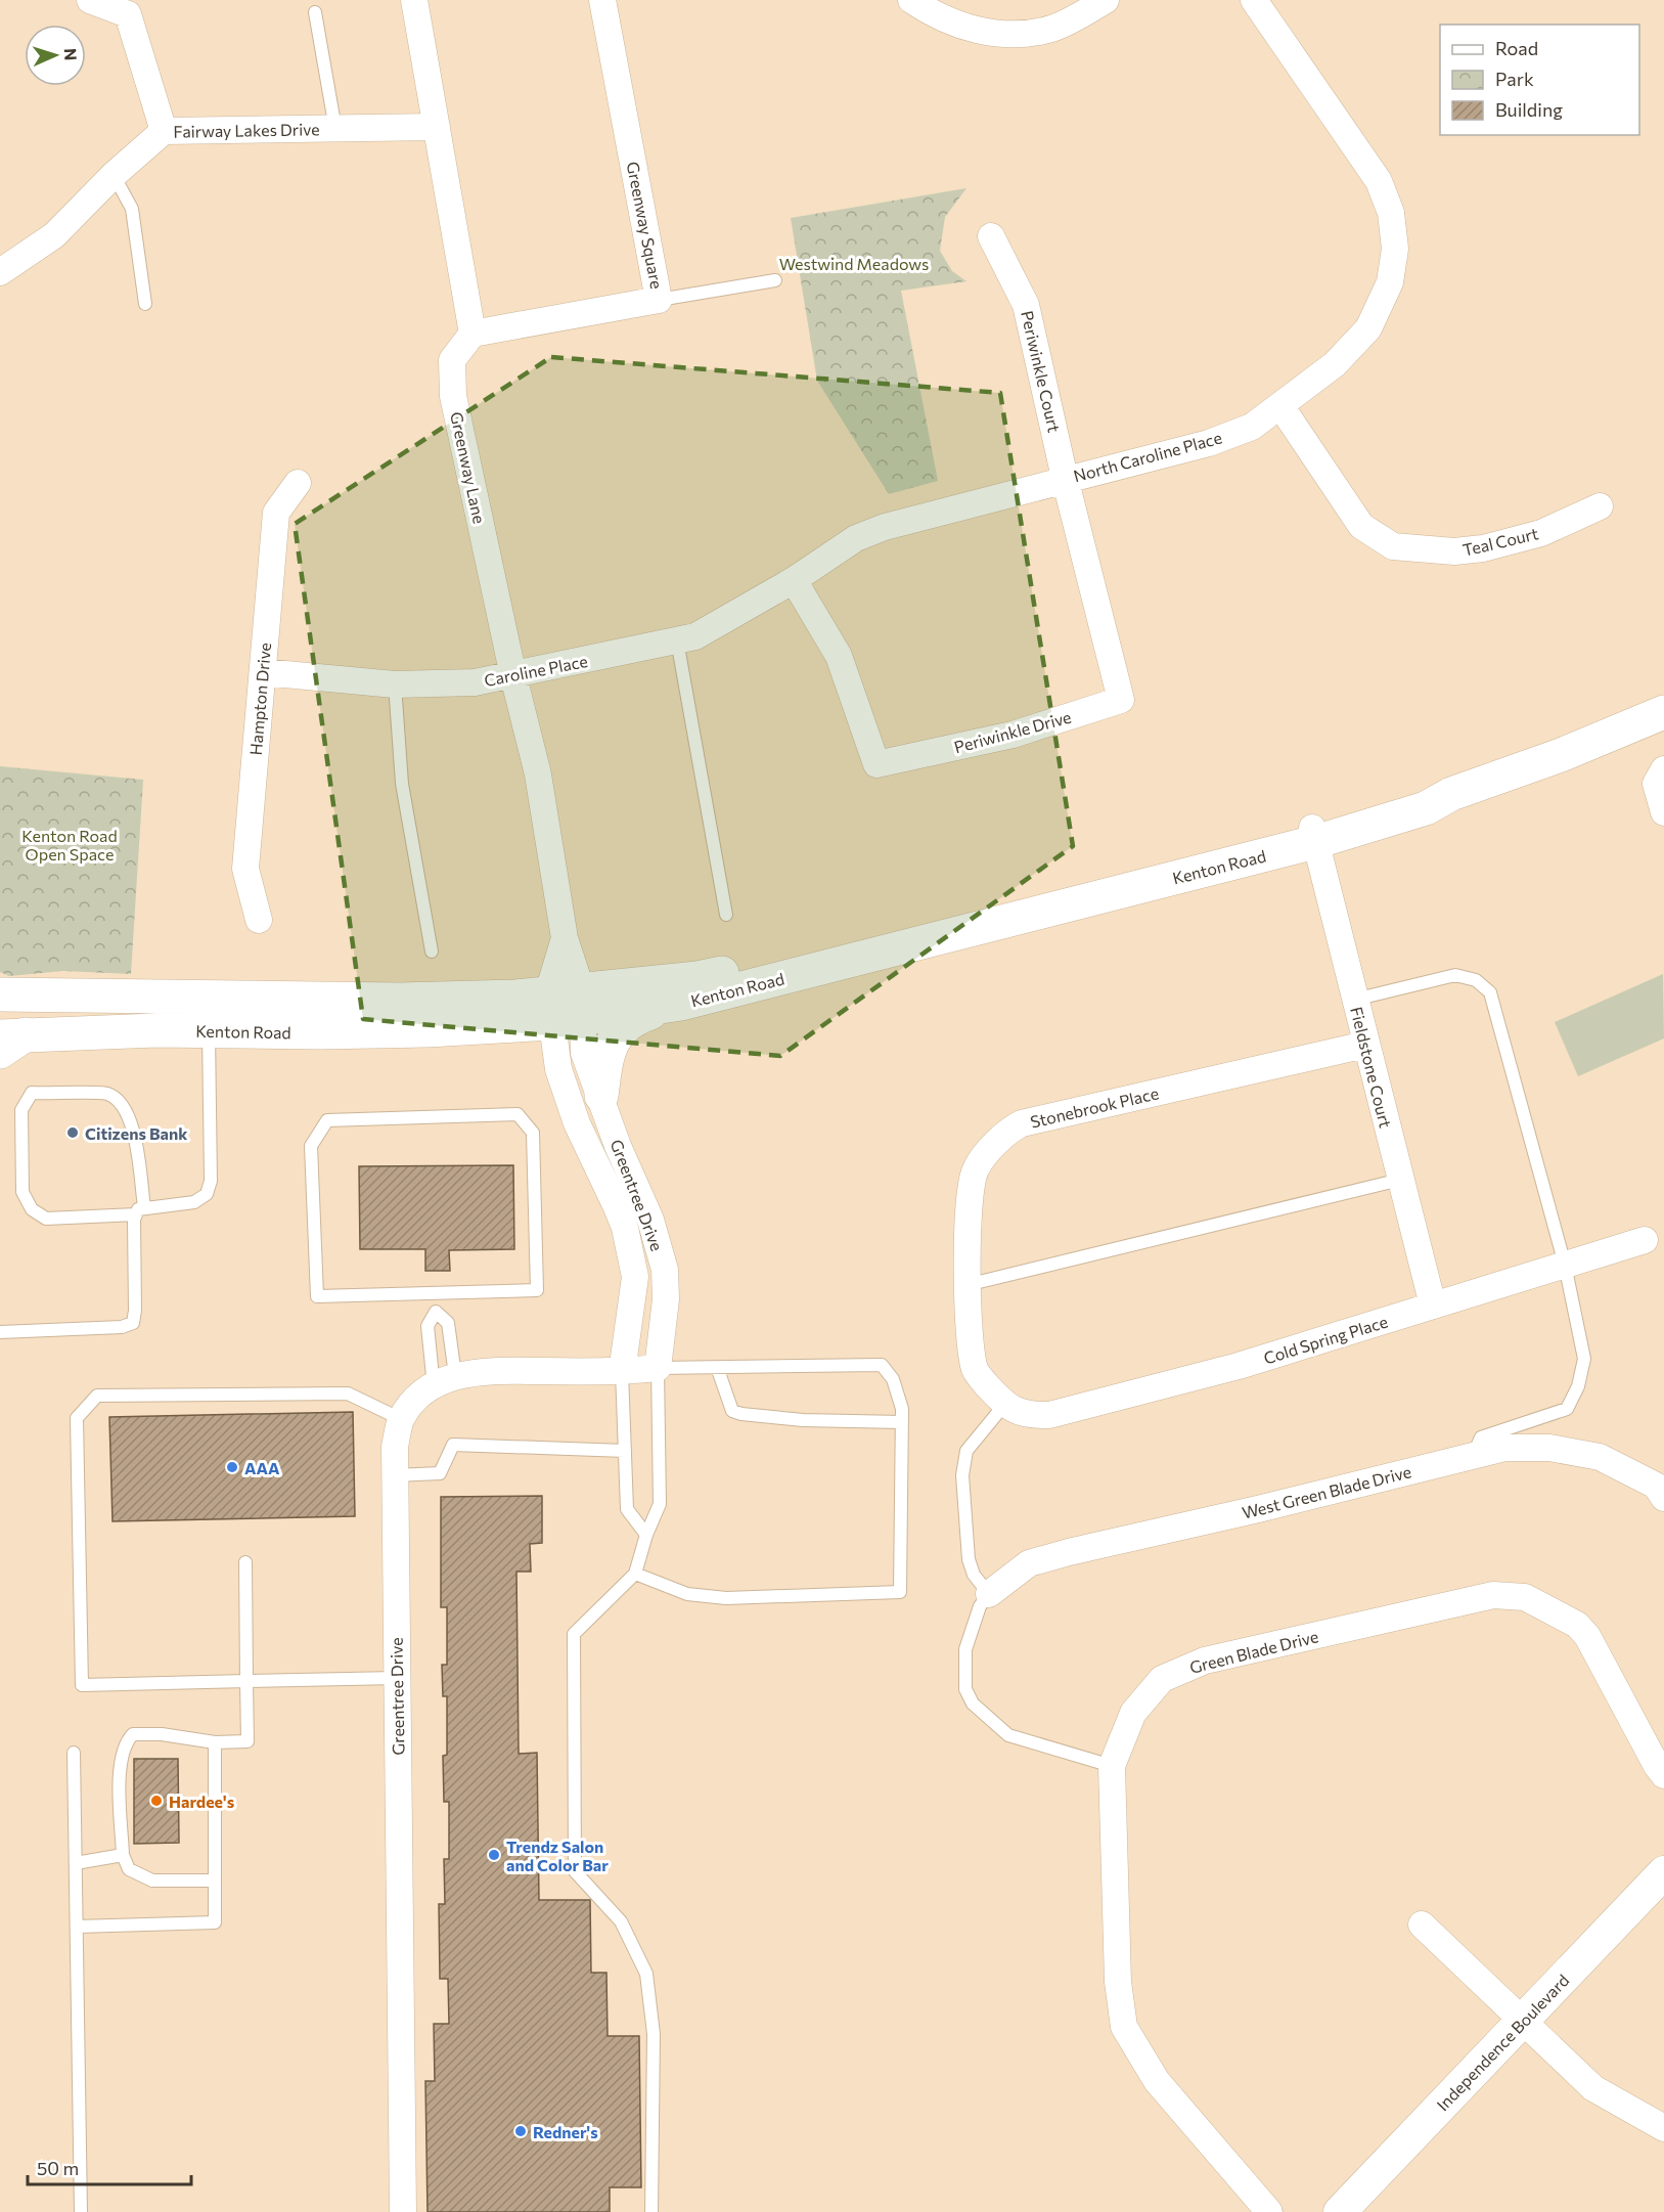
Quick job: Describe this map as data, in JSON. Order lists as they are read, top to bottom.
{
  "streets": {
    "main road": ["Kenton Road"],
    "street": [
      "Fairway Lakes Drive",
      "Greenway Square",
      "Periwinkle Court",
      "North Caroline Place",
      "Greenway Lane",
      "Teal Court",
      "Caroline Place",
      "Hampton Drive",
      "Periwinkle Drive",
      "Fieldstone Court",
      "Stonebrook Place",
      "Greentree Drive",
      "Cold Spring Place",
      "West Green Blade Drive",
      "Green Blade Drive",
      "Independence Boulevard"
    ]
  },
  "crossings": [
    ["Greenway Square", "Greenway Lane"],
    ["Periwinkle Court", "North Caroline Place"],
    ["Periwinkle Court", "Periwinkle Drive"],
    ["North Caroline Place", "Teal Court"],
    ["North Caroline Place", "Caroline Place"],
    ["North Caroline Place", "Periwinkle Drive"],
    ["Greenway Lane", "Caroline Place"],
    ["Greenway Lane", "Kenton Road"],
    ["Greenway Lane", "Greentree Drive"],
    ["Caroline Place", "Hampton Drive"],
    ["Caroline Place", "Periwinkle Drive"],
    ["Kenton Road", "Fieldstone Court"],
    ["Kenton Road", "Greentree Drive"],
    ["Fieldstone Court", "Stonebrook Place"],
    ["Fieldstone Court", "Cold Spring Place"],
    ["Stonebrook Place", "Cold Spring Place"]
  ],
  "parks": ["Westwind Meadows", "Kenton Road Open Space"],
  "places": [
    "Citizens Bank",
    "AAA",
    "Hardee's",
    "Trendz Salon and Color Bar",
    "Redner's"
  ],
  "legend": ["Road", "Park", "Building"],
  "scale_bar": "50 m",
  "north": "right"
}
